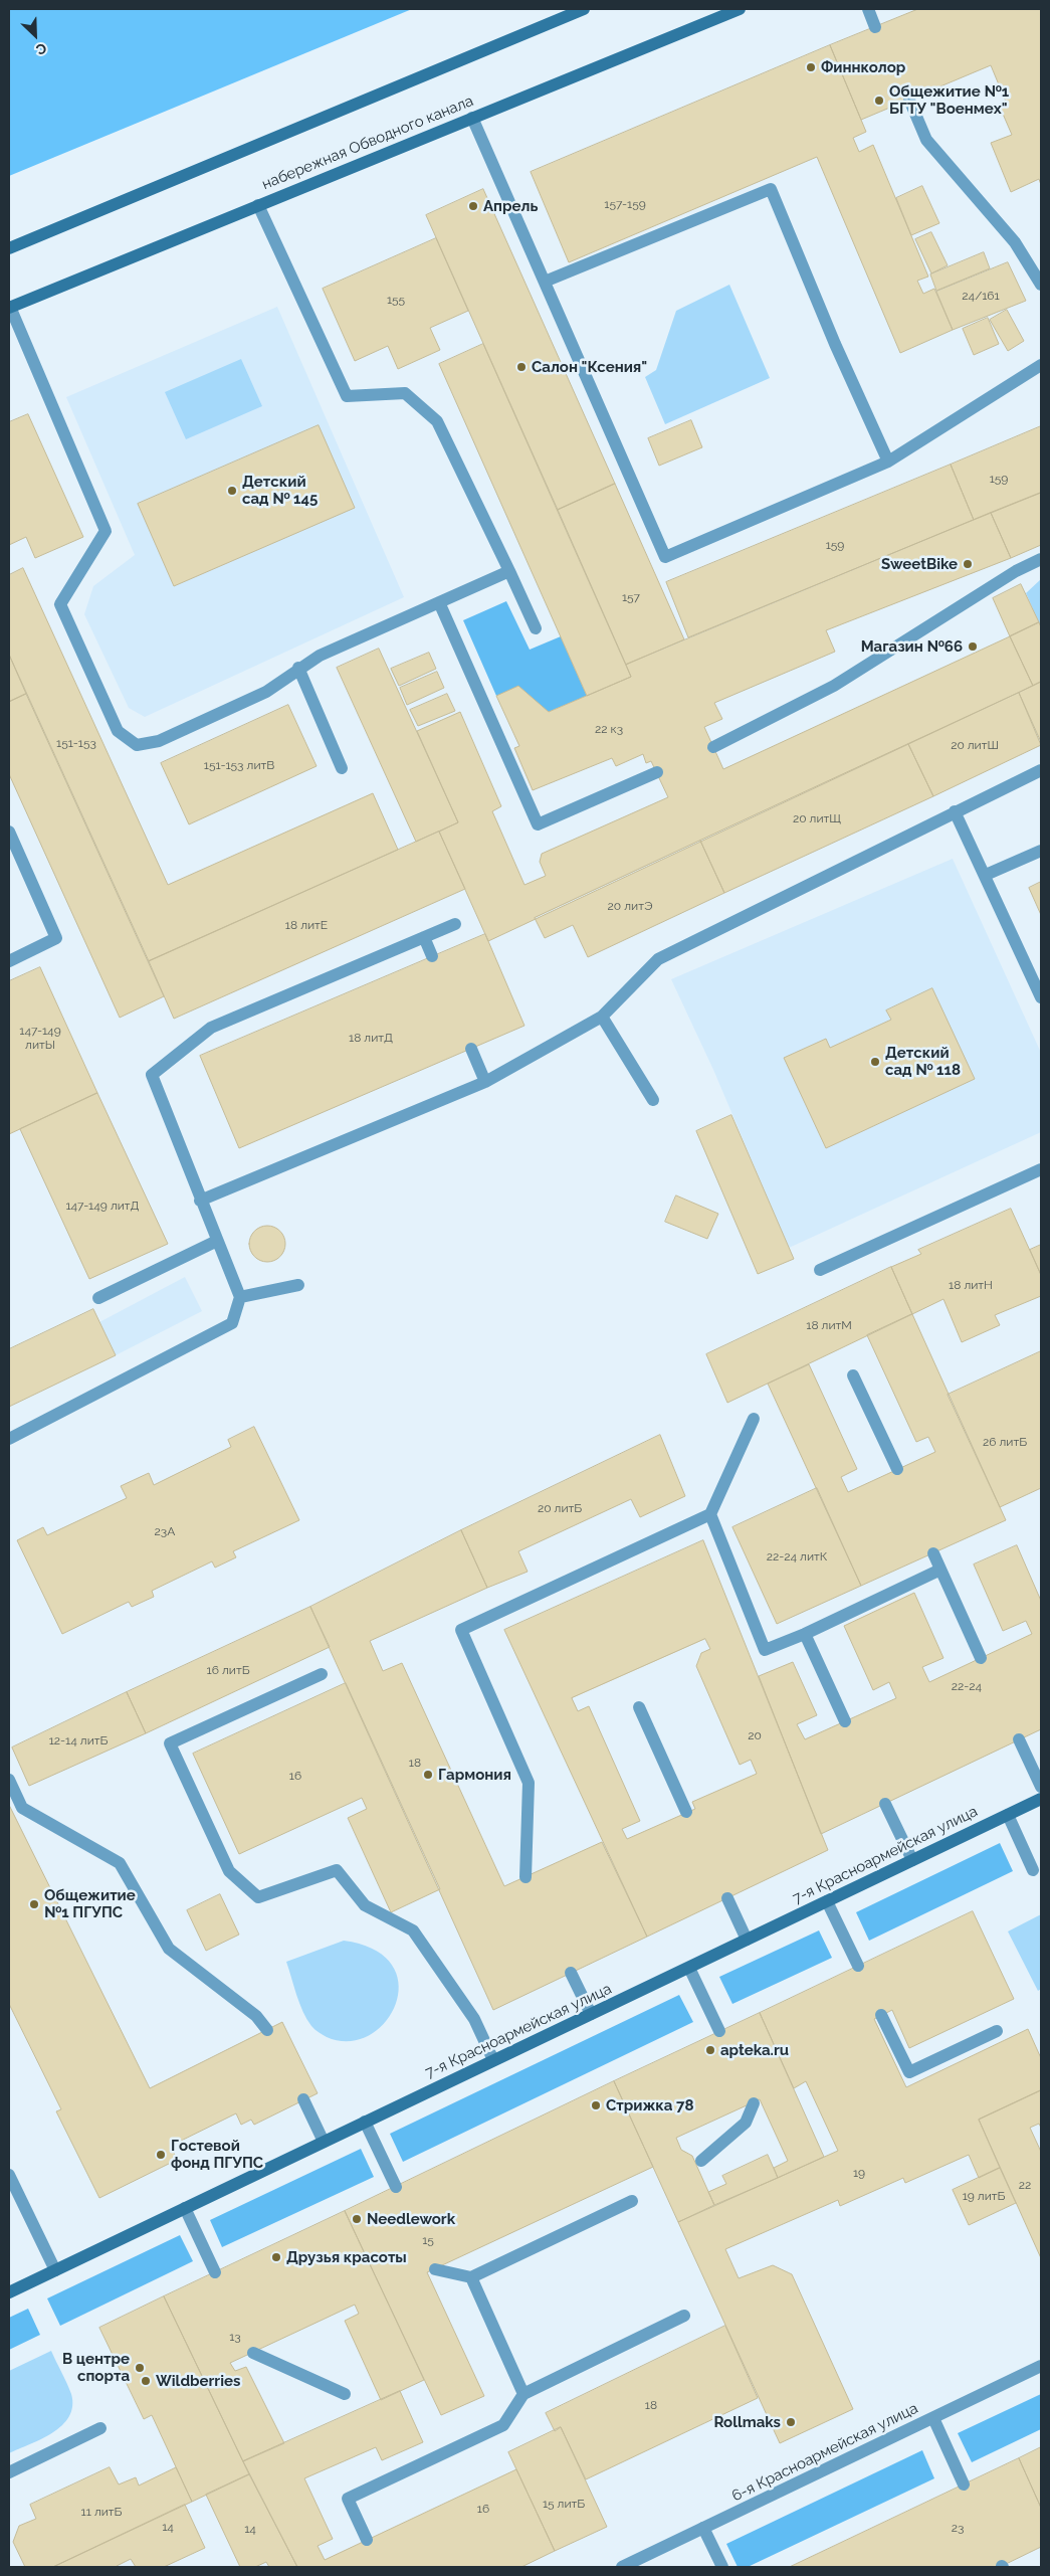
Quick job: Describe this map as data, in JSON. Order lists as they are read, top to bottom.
{
  "streets": {
    "main road": ["набережная Обводного канала", "7-я Красноармейская улица"],
    "street": ["6-я Красноармейская улица"]
  },
  "places": [
    "Финнколор",
    "Общежитие №1 БГТУ \"Военмех\"",
    "Апрель",
    "Салон \"Ксения\"",
    "Детский сад № 145",
    "SweetBike",
    "Магазин №66",
    "Детский сад № 118",
    "Гармония",
    "Общежитие №1 ПГУПС",
    "apteka.ru",
    "Стрижка 78",
    "Гостевой фонд ПГУПС",
    "Needlework",
    "Друзья красоты",
    "В центре спорта",
    "Wildberries",
    "Rollmaks"
  ],
  "house_numbers": [
    "157-159",
    "24/161",
    "155",
    "159",
    "159",
    "157",
    "22 к3",
    "151-153",
    "20 литШ",
    "151-153 литВ",
    "20 литЩ",
    "20 литЭ",
    "18 литЕ",
    "147-149 литЫ",
    "18 литД",
    "147-149 литД",
    "18 литН",
    "18 литМ",
    "26 литБ",
    "20 литБ",
    "23А",
    "22-24 литК",
    "16 литБ",
    "22-24",
    "20",
    "12-14 литБ",
    "18",
    "16",
    "19",
    "22",
    "19 литБ",
    "15",
    "13",
    "18",
    "15 литБ",
    "16",
    "11 литБ",
    "14",
    "23",
    "14"
  ],
  "north": "bottom right"
}
